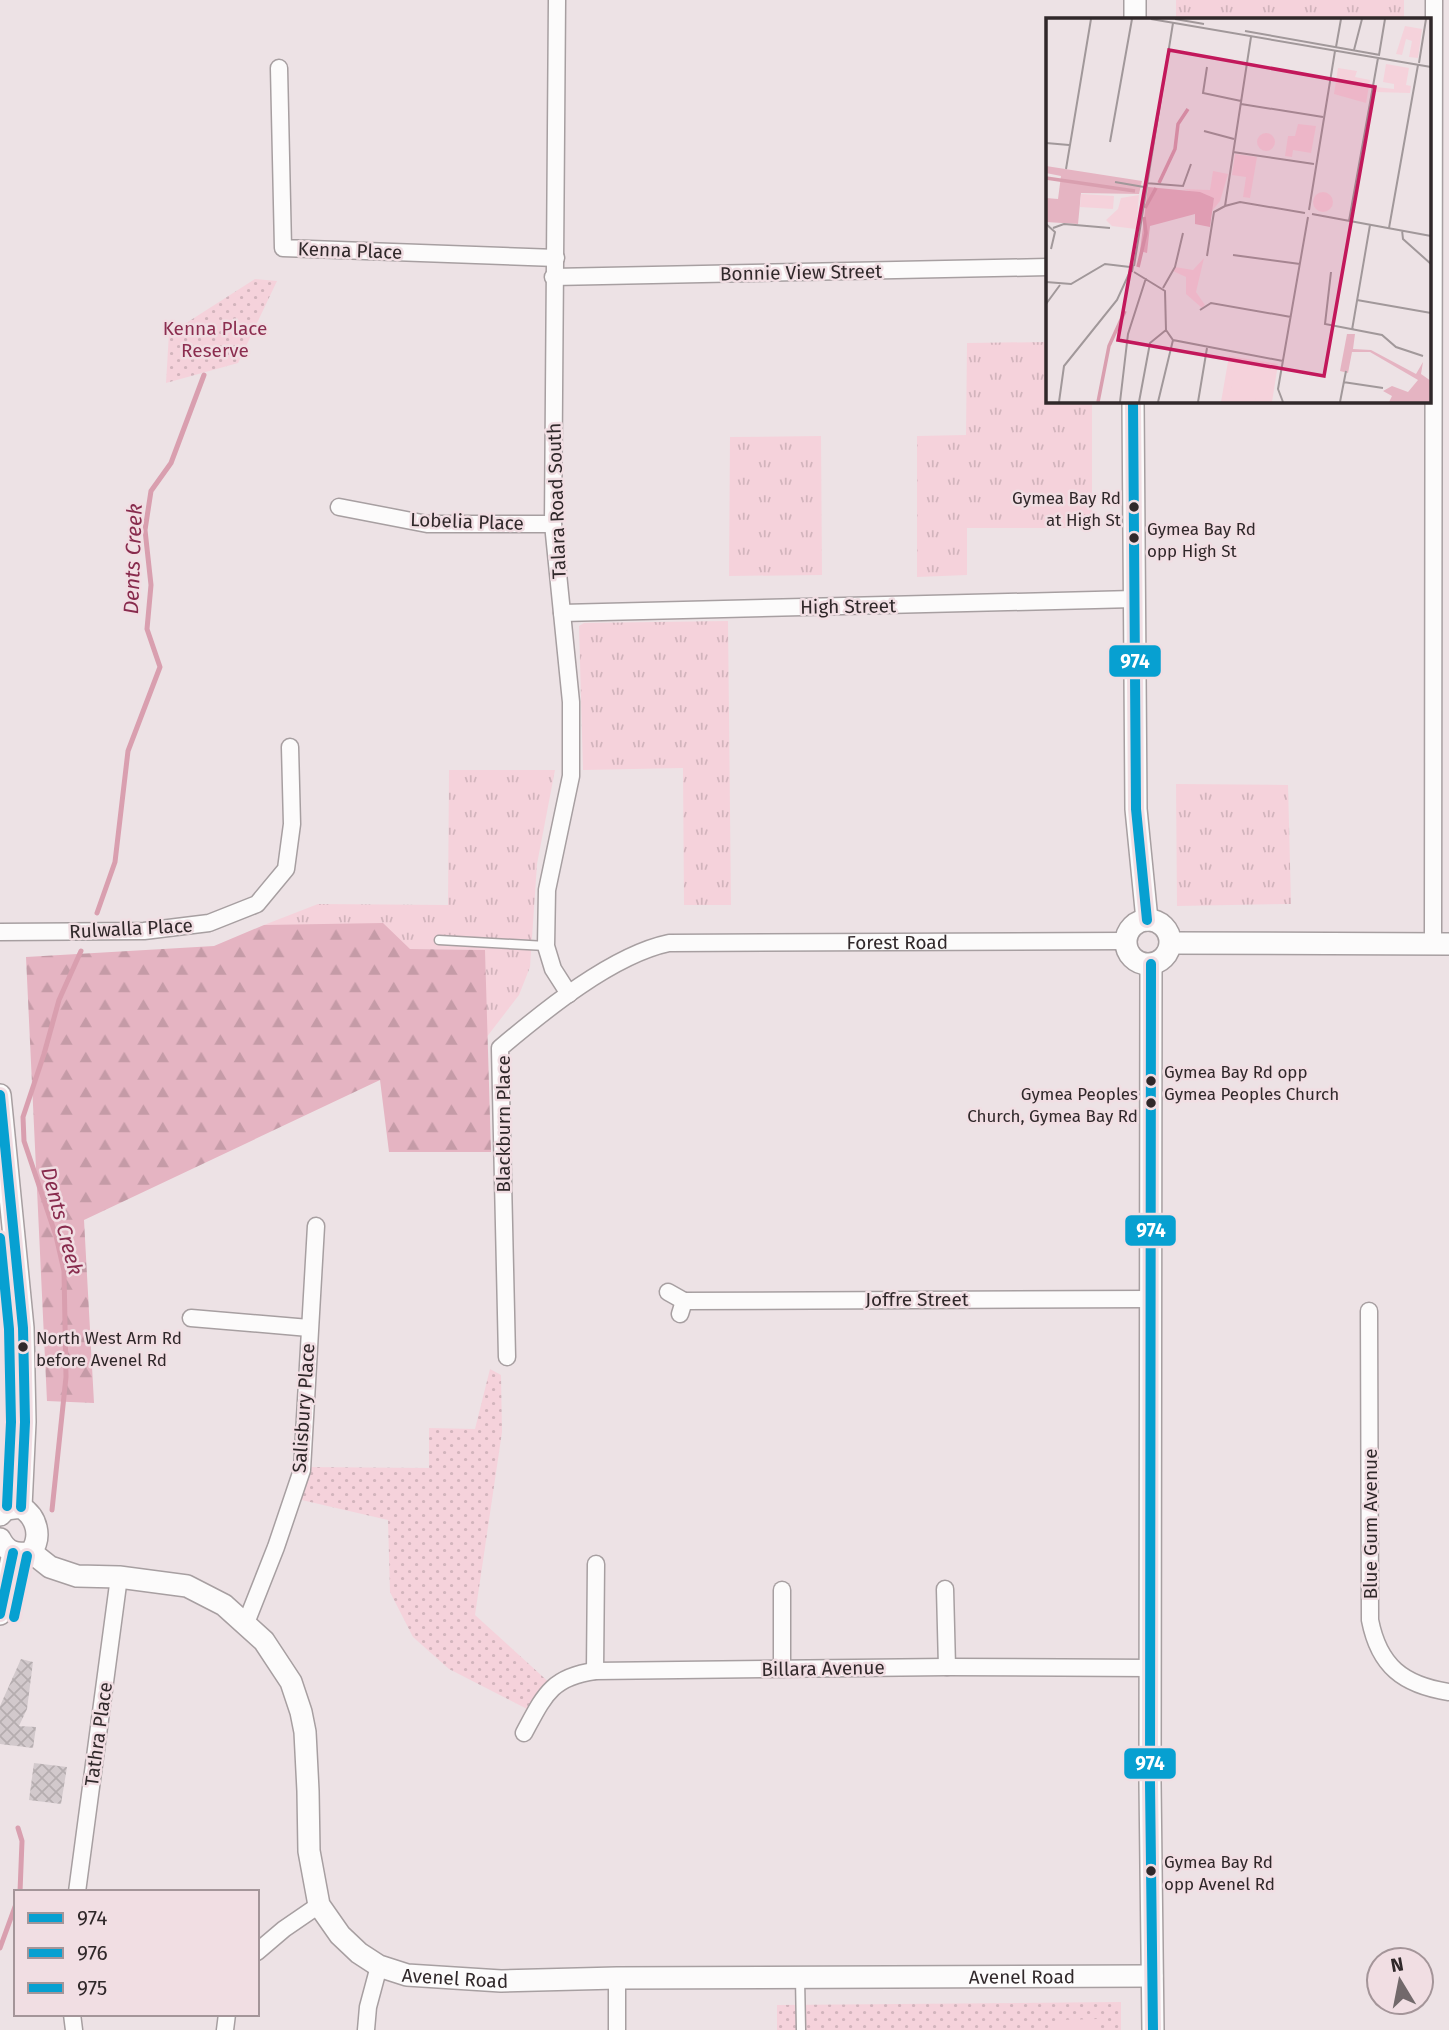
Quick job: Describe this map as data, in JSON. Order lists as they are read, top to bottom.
{
  "streets": {
    "street": [
      "Kenna Place",
      "Bonnie View Street",
      "Talara Road South",
      "Lobelia Place",
      "High Street",
      "Rulwalla Place",
      "Forest Road",
      "Blackburn Place",
      "Joffre Street",
      "Salisbury Place",
      "Blue Gum Avenue",
      "Billara Avenue",
      "Tathra Place",
      "Avenel Road"
    ]
  },
  "crossings": [
    ["Kenna Place", "Talara Road South"],
    ["Bonnie View Street", "Talara Road South"],
    ["Talara Road South", "Lobelia Place"],
    ["Talara Road South", "High Street"],
    ["Talara Road South", "Blackburn Place"],
    ["Forest Road", "Blackburn Place"],
    ["Salisbury Place", "Avenel Road"],
    ["Tathra Place", "Avenel Road"]
  ],
  "water": ["Dents Creek"],
  "parks": ["Kenna Place Reserve"],
  "places": [
    "Gymea Bay Rd at High St",
    "Gymea Bay Rd opp High St",
    "Gymea Bay Rd opp Gymea Peoples Church",
    "Gymea Peoples Church, Gymea Bay Rd",
    "North West Arm Rd before Avenel Rd",
    "Gymea Bay Rd opp Avenel Rd"
  ],
  "lines": ["transit line 974", "transit line 976", "transit line 975"],
  "legend": ["974", "976", "975"],
  "north": "top"
}
